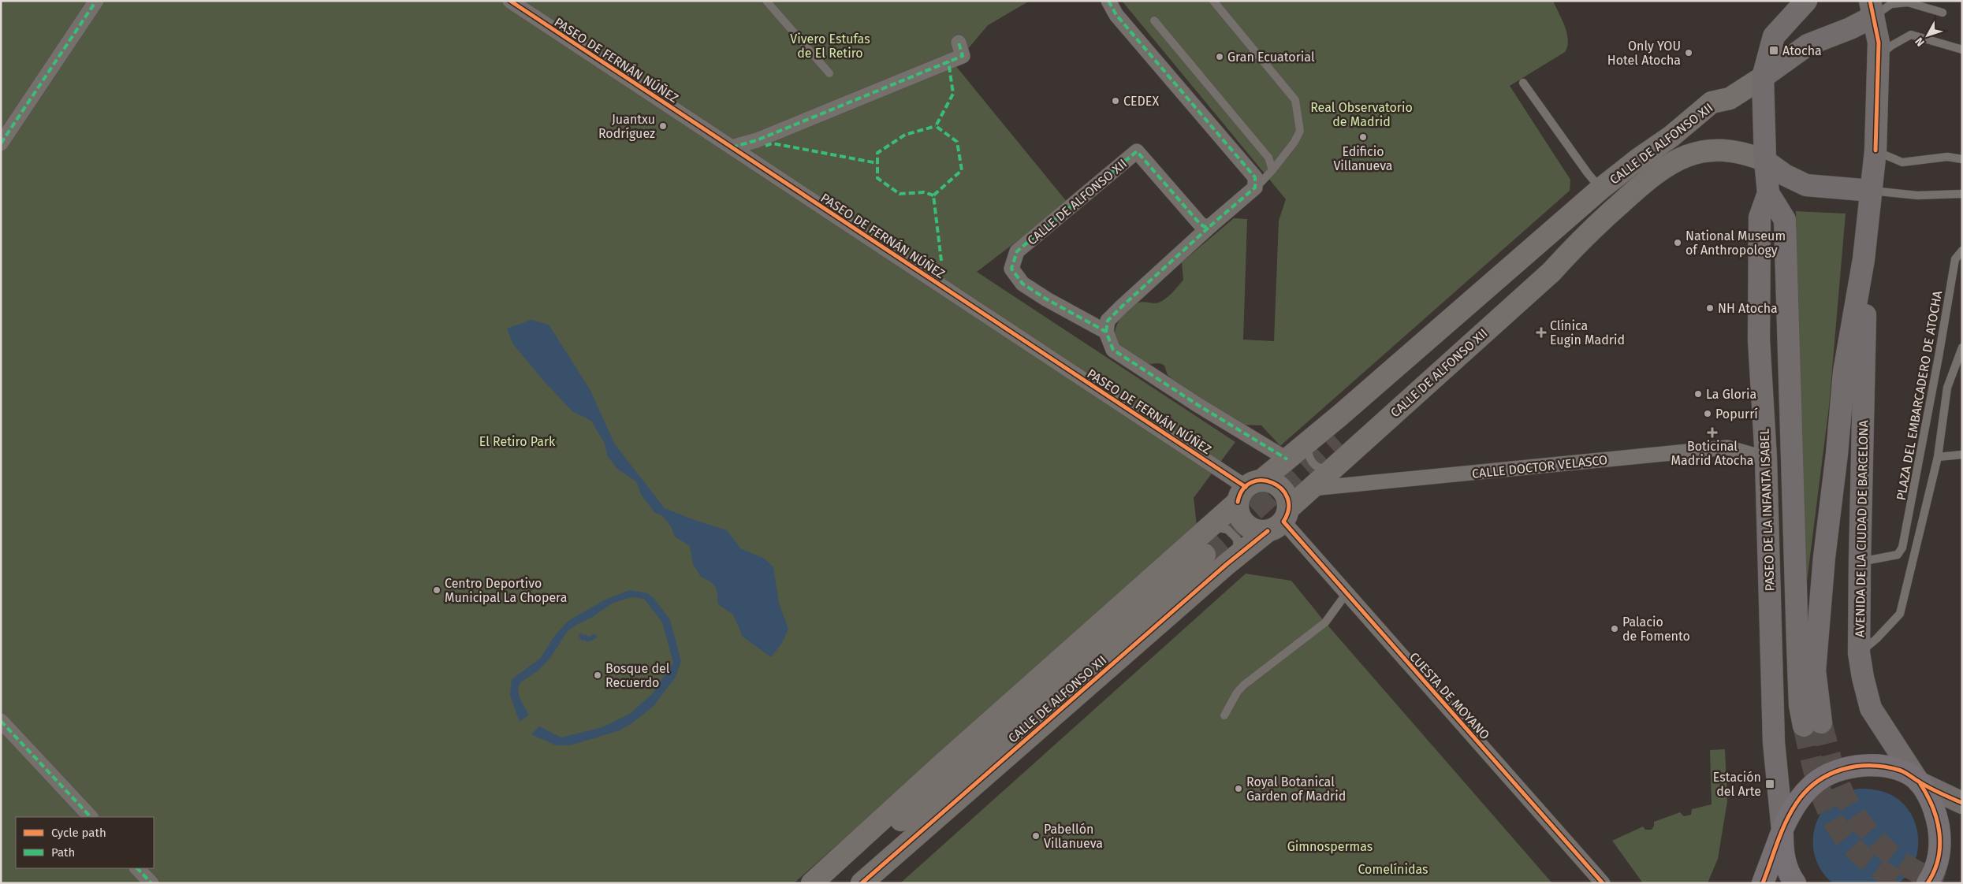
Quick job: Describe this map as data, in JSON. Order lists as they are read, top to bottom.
{
  "streets": {
    "main road": ["CALLE DE ALFONSO XII", "PASEO DE LA INFANTA ISABEL", "AVENIDA DE LA CIUDAD DE BARCELONA"],
    "street": ["PASEO DE FERNÁN NÚÑEZ", "CALLE DOCTOR VELASCO", "CUESTA DE MOYANO"],
    "lane": ["PLAZA DEL EMBARCADERO DE ATOCHA"]
  },
  "crossings": [
    ["PASEO DE FERNÁN NÚÑEZ", "CALLE DE ALFONSO XII"],
    ["PASEO DE FERNÁN NÚÑEZ", "CUESTA DE MOYANO"],
    ["CALLE DE ALFONSO XII", "CALLE DOCTOR VELASCO"],
    ["CALLE DE ALFONSO XII", "PASEO DE LA INFANTA ISABEL"],
    ["CALLE DE ALFONSO XII", "CUESTA DE MOYANO"],
    ["PLAZA DEL EMBARCADERO DE ATOCHA", "AVENIDA DE LA CIUDAD DE BARCELONA"],
    ["CALLE DOCTOR VELASCO", "PASEO DE LA INFANTA ISABEL"],
    ["PASEO DE LA INFANTA ISABEL", "AVENIDA DE LA CIUDAD DE BARCELONA"]
  ],
  "parks": [
    "Vivero Estufas de El Retiro",
    "Real Observatorio de Madrid",
    "El Retiro Park",
    "Gimnospermas",
    "Comelínidas"
  ],
  "places": {
    "transit": ["Atocha", "Estación del Arte"],
    "other": [
      "Only YOU Hotel Atocha",
      "Gran Ecuatorial",
      "CEDEX",
      "Juantxu Rodríguez",
      "Edificio Villanueva",
      "National Museum of Anthropology",
      "NH Atocha",
      "La Gloria",
      "Popurrí",
      "Centro Deportivo Municipal La Chopera",
      "Palacio de Fomento",
      "Bosque del Recuerdo",
      "Royal Botanical Garden of Madrid",
      "Pabellón Villanueva"
    ],
    "health": ["Clínica Eugin Madrid", "Boticinal Madrid Atocha"]
  },
  "legend": ["Cycle path", "Path"],
  "north": "bottom left"
}
